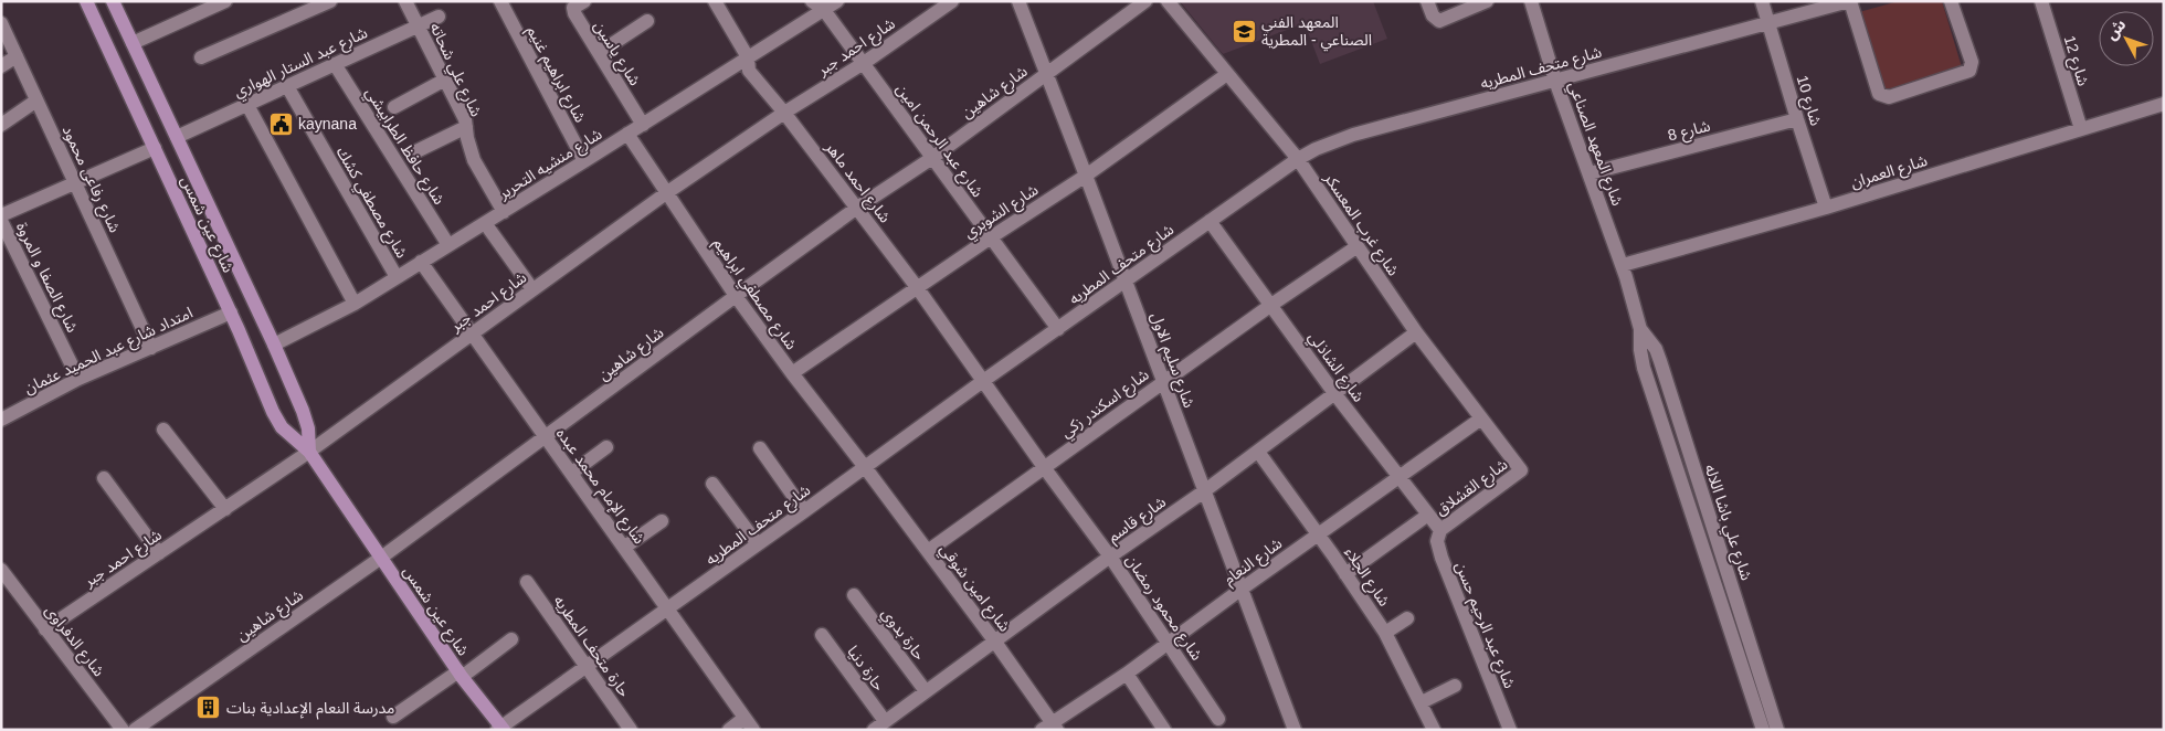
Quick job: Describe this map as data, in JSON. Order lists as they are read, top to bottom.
{
  "streets": {
    "main road": ["شارع عين شمس"],
    "street": [
      "شارع احمد جبر",
      "شارع ياسين",
      "شارع 12",
      "شارع عبد الستار الهواري",
      "شارع متحف المطريه",
      "شارع علي شحاته",
      "شارع ابراهيم غنيم",
      "شارع شاهين",
      "شارع 10",
      "شارع 8",
      "شارع عبد الرحمن امين",
      "شارع المعهد الصناعي",
      "شارع حافظ الطرابيشي",
      "شارع منشيه التحرير",
      "شارع العمران",
      "شارع رفاعى محمود",
      "شارع احمد ماهر",
      "شارع مصطفي كشك",
      "شارع الشوبري",
      "شارع غرب المعسكر",
      "شارع الصفا و المروة",
      "شارع مصطفي ابراهيم",
      "امتداد شارع عبد الحميد عثمان",
      "شارع سليم الاول",
      "شارع الشاذلي",
      "شارع اسكندر زكي",
      "شارع الإمام محمد عبده",
      "شارع القشلاق",
      "شارع قاسم",
      "شارع علي باشا اللاله",
      "شارع النعام",
      "شارع الجلاء",
      "شارع امين شوقي",
      "شارع محمود رمضان",
      "شارع عبد الرحيم حسن",
      "حارة بدوي",
      "شارع الدفراوى",
      "حارة متحف المطريه",
      "حارة دنيا"
    ]
  },
  "crossings": [
    ["شارع احمد جبر", "شارع عبد الرحمن امين"],
    ["شارع احمد جبر", "شارع احمد ماهر"],
    ["شارع احمد جبر", "شارع عين شمس"],
    ["شارع احمد جبر", "شارع مصطفي ابراهيم"],
    ["شارع احمد جبر", "شارع الإمام محمد عبده"],
    ["شارع احمد جبر", "شارع الدفراوى"],
    ["شارع ياسين", "شارع منشيه التحرير"],
    ["شارع 12", "شارع العمران"],
    ["شارع عبد الستار الهواري", "شارع علي شحاته"],
    ["شارع عبد الستار الهواري", "شارع حافظ الطرابيشي"],
    ["شارع عبد الستار الهواري", "شارع مصطفي كشك"],
    ["شارع عبد الستار الهواري", "شارع عين شمس"],
    ["شارع متحف المطريه", "شارع 10"],
    ["شارع متحف المطريه", "شارع عبد الرحمن امين"],
    ["شارع متحف المطريه", "شارع المعهد الصناعي"],
    ["شارع متحف المطريه", "شارع احمد ماهر"],
    ["شارع متحف المطريه", "شارع عين شمس"],
    ["شارع متحف المطريه", "شارع غرب المعسكر"],
    ["شارع متحف المطريه", "شارع مصطفي ابراهيم"],
    ["شارع متحف المطريه", "شارع سليم الاول"],
    ["شارع متحف المطريه", "شارع الشاذلي"],
    ["شارع متحف المطريه", "شارع الإمام محمد عبده"],
    ["شارع متحف المطريه", "شارع امين شوقي"],
    ["شارع متحف المطريه", "شارع محمود رمضان"],
    ["شارع متحف المطريه", "حارة متحف المطريه"],
    ["شارع علي شحاته", "شارع منشيه التحرير"],
    ["شارع ابراهيم غنيم", "شارع منشيه التحرير"],
    ["شارع شاهين", "شارع عبد الرحمن امين"],
    ["شارع شاهين", "شارع احمد ماهر"],
    ["شارع شاهين", "شارع عين شمس"],
    ["شارع شاهين", "شارع مصطفي ابراهيم"],
    ["شارع شاهين", "شارع سليم الاول"],
    ["شارع شاهين", "شارع الإمام محمد عبده"],
    ["شارع 10", "شارع 8"],
    ["شارع 10", "شارع العمران"],
    ["شارع 8", "شارع المعهد الصناعي"],
    ["شارع عبد الرحمن امين", "شارع منشيه التحرير"],
    ["شارع عبد الرحمن امين", "شارع الشوبري"],
    ["شارع المعهد الصناعي", "شارع العمران"],
    ["شارع المعهد الصناعي", "شارع علي باشا اللاله"],
    ["شارع حافظ الطرابيشي", "شارع منشيه التحرير"],
    ["شارع منشيه التحرير", "شارع احمد ماهر"],
    ["شارع منشيه التحرير", "شارع مصطفي كشك"],
    ["شارع منشيه التحرير", "شارع عين شمس"],
    ["شارع منشيه التحرير", "شارع مصطفي ابراهيم"],
    ["شارع منشيه التحرير", "شارع الإمام محمد عبده"],
    ["شارع العمران", "شارع علي باشا اللاله"],
    ["شارع رفاعى محمود", "امتداد شارع عبد الحميد عثمان"],
    ["شارع احمد ماهر", "شارع الشوبري"],
    ["شارع احمد ماهر", "شارع محمود رمضان"],
    ["شارع الشوبري", "شارع غرب المعسكر"],
    ["شارع الشوبري", "شارع مصطفي ابراهيم"],
    ["شارع الشوبري", "شارع سليم الاول"],
    ["شارع عين شمس", "امتداد شارع عبد الحميد عثمان"],
    ["شارع غرب المعسكر", "شارع اسكندر زكي"],
    ["شارع غرب المعسكر", "شارع القشلاق"],
    ["شارع غرب المعسكر", "شارع قاسم"],
    ["شارع غرب المعسكر", "شارع النعام"],
    ["شارع الصفا و المروة", "امتداد شارع عبد الحميد عثمان"],
    ["شارع مصطفي ابراهيم", "شارع امين شوقي"],
    ["شارع سليم الاول", "شارع اسكندر زكي"],
    ["شارع سليم الاول", "شارع قاسم"],
    ["شارع سليم الاول", "شارع النعام"],
    ["شارع الشاذلي", "شارع اسكندر زكي"],
    ["شارع الشاذلي", "شارع القشلاق"],
    ["شارع الشاذلي", "شارع قاسم"],
    ["شارع الشاذلي", "شارع النعام"],
    ["شارع الشاذلي", "شارع عبد الرحيم حسن"],
    ["شارع اسكندر زكي", "شارع امين شوقي"],
    ["شارع اسكندر زكي", "شارع محمود رمضان"],
    ["شارع القشلاق", "شارع عبد الرحيم حسن"],
    ["شارع قاسم", "شارع الجلاء"],
    ["شارع قاسم", "شارع امين شوقي"],
    ["شارع قاسم", "شارع محمود رمضان"],
    ["شارع قاسم", "حارة بدوي"],
    ["شارع قاسم", "حارة دنيا"],
    ["شارع النعام", "شارع الجلاء"],
    ["شارع النعام", "شارع امين شوقي"],
    ["شارع النعام", "شارع محمود رمضان"]
  ],
  "places": {
    "school or university": ["المعهد الفني الصناعي - المطرية"],
    "public building": ["kaynana"],
    "building": ["مدرسة النعام الإعدادية بنات"]
  },
  "north": "top left"
}
